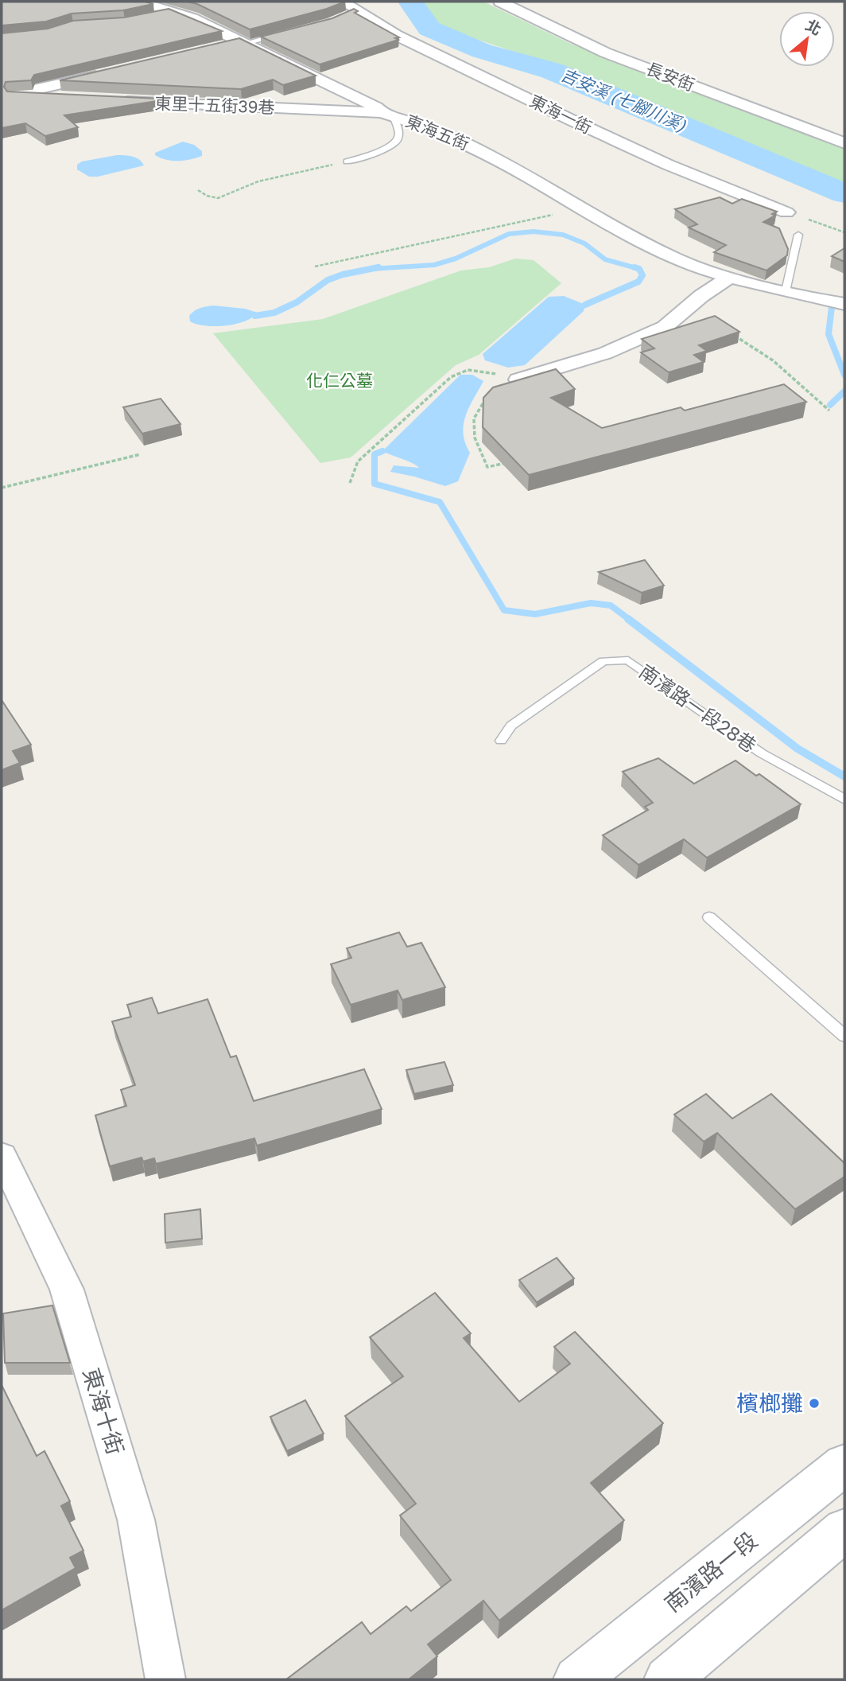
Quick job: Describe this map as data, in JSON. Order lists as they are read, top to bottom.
{
  "streets": {
    "main road": ["南濱路一段"],
    "street": [
      "長安街",
      "東里十五街39巷",
      "東海一街",
      "東海五街",
      "東海十街"
    ],
    "lane": ["南濱路一段28巷"]
  },
  "crossings": [
    ["東里十五街39巷", "東海五街"]
  ],
  "water": ["吉安溪 (七腳川溪)"],
  "parks": ["化仁公墓"],
  "places": ["檳榔攤"],
  "north": "top right"
}
